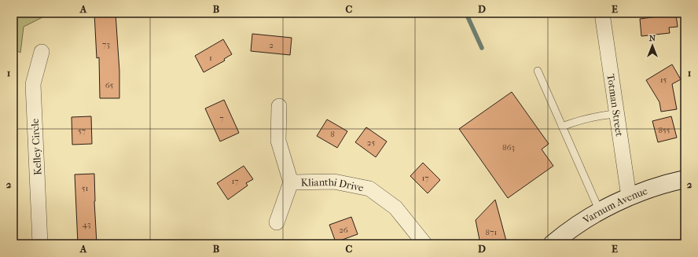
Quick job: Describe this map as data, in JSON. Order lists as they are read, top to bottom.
{
  "streets": {
    "main road": ["Varnum Avenue"],
    "street": ["Totman Street", "Kelley Circle", "Klianthi Drive"]
  },
  "crossings": [
    ["Totman Street", "Varnum Avenue"]
  ],
  "house_numbers": [
    "73",
    "2",
    "1",
    "15",
    "65",
    "7",
    "855",
    "57",
    "8",
    "25",
    "863",
    "17",
    "17",
    "51",
    "43",
    "26",
    "871"
  ],
  "north": "top",
  "grid": {
    "columns": [
      "A",
      "B",
      "C",
      "D",
      "E"
    ],
    "rows": ["1", "2"]
  }
}
